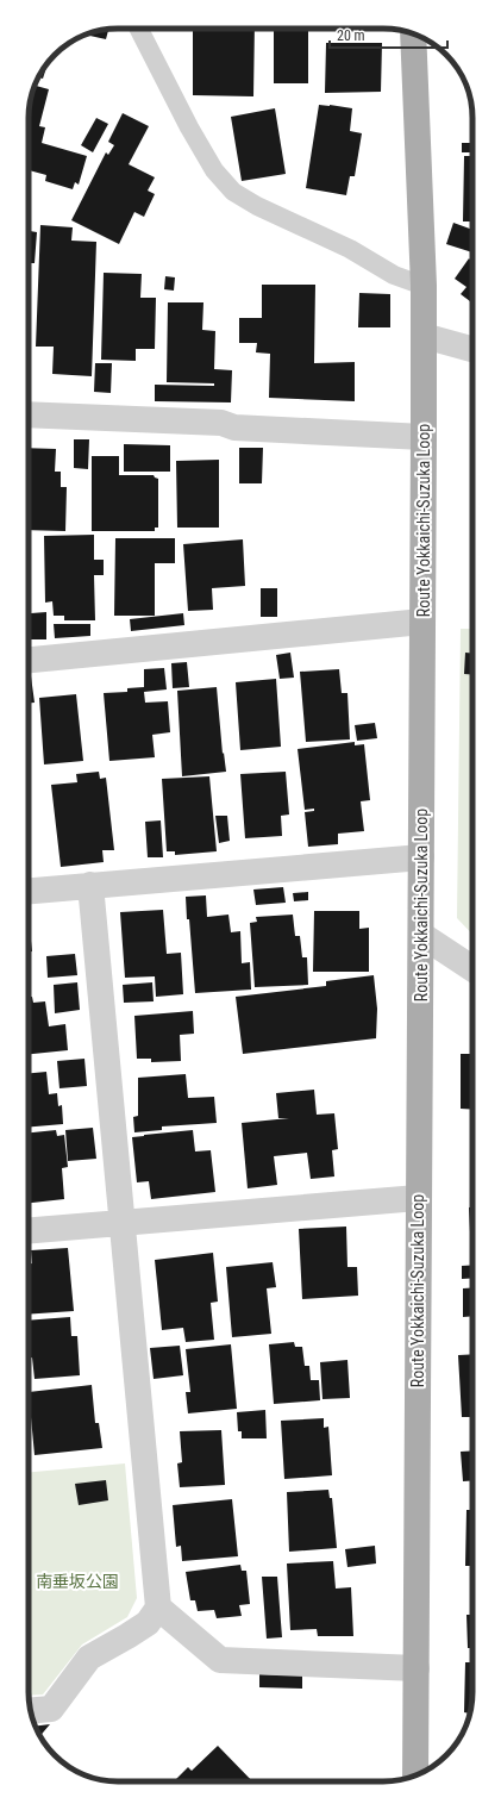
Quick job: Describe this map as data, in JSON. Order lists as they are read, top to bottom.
{
  "streets": {
    "main road": ["Route Yokkaichi-Suzuka Loop"]
  },
  "parks": ["南垂坂公園"],
  "scale_bar": "20 m"
}
